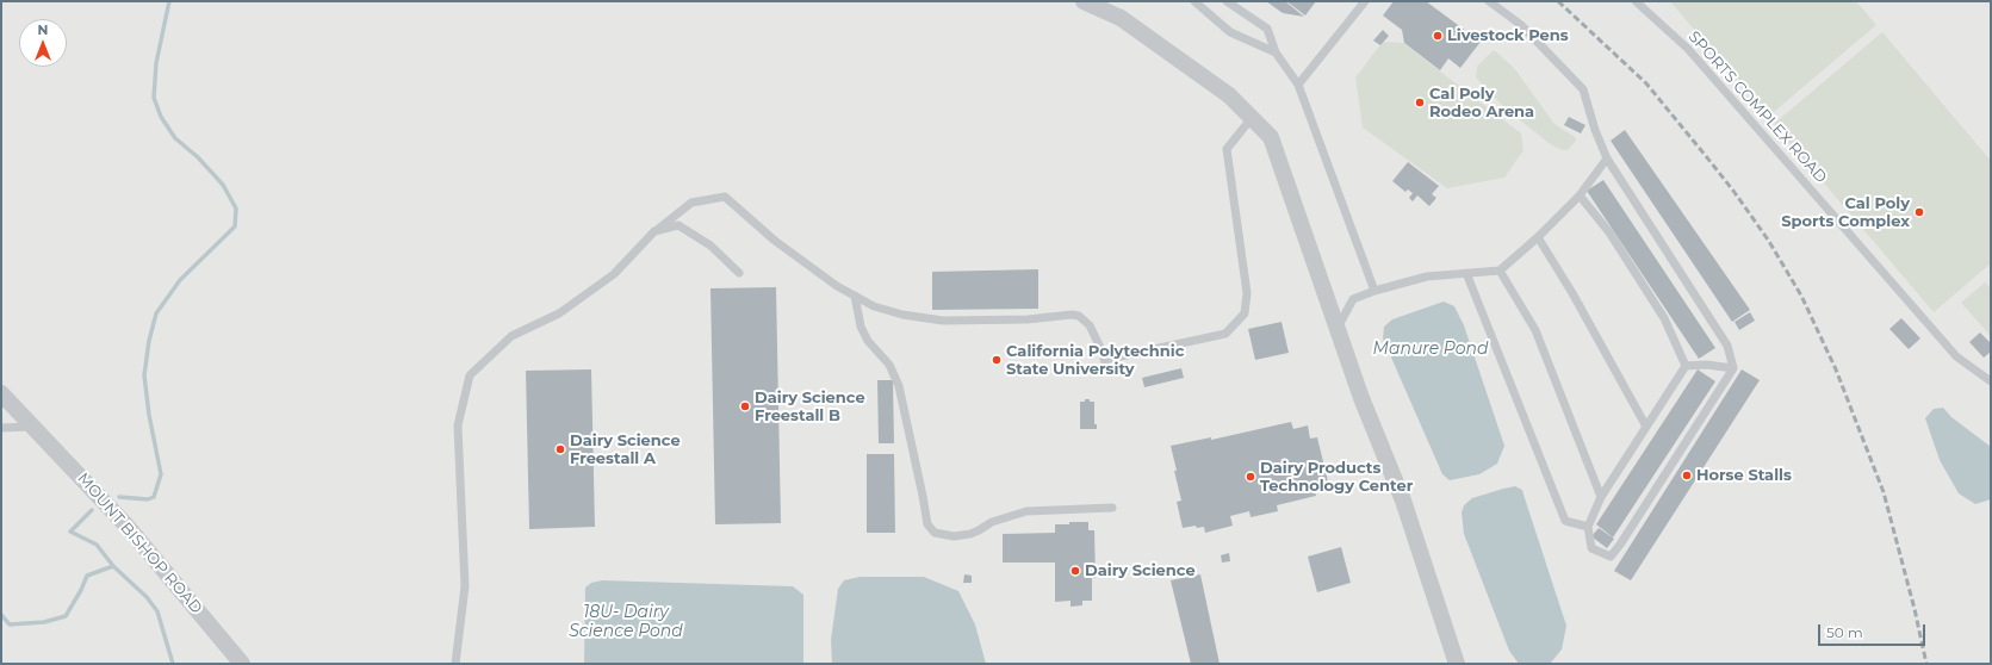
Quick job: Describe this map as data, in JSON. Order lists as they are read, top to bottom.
{
  "streets": {
    "street": ["MOUNT BISHOP ROAD"],
    "lane": ["SPORTS COMPLEX ROAD"]
  },
  "water": ["Manure Pond", "18U- Dairy Science Pond"],
  "places": [
    "Livestock Pens",
    "Cal Poly Rodeo Arena",
    "Cal Poly Sports Complex",
    "California Polytechnic State University",
    "Dairy Science Freestall B",
    "Dairy Science Freestall A",
    "Horse Stalls",
    "Dairy Products Technology Center",
    "Dairy Science"
  ],
  "scale_bar": "50 m",
  "north": "top"
}
